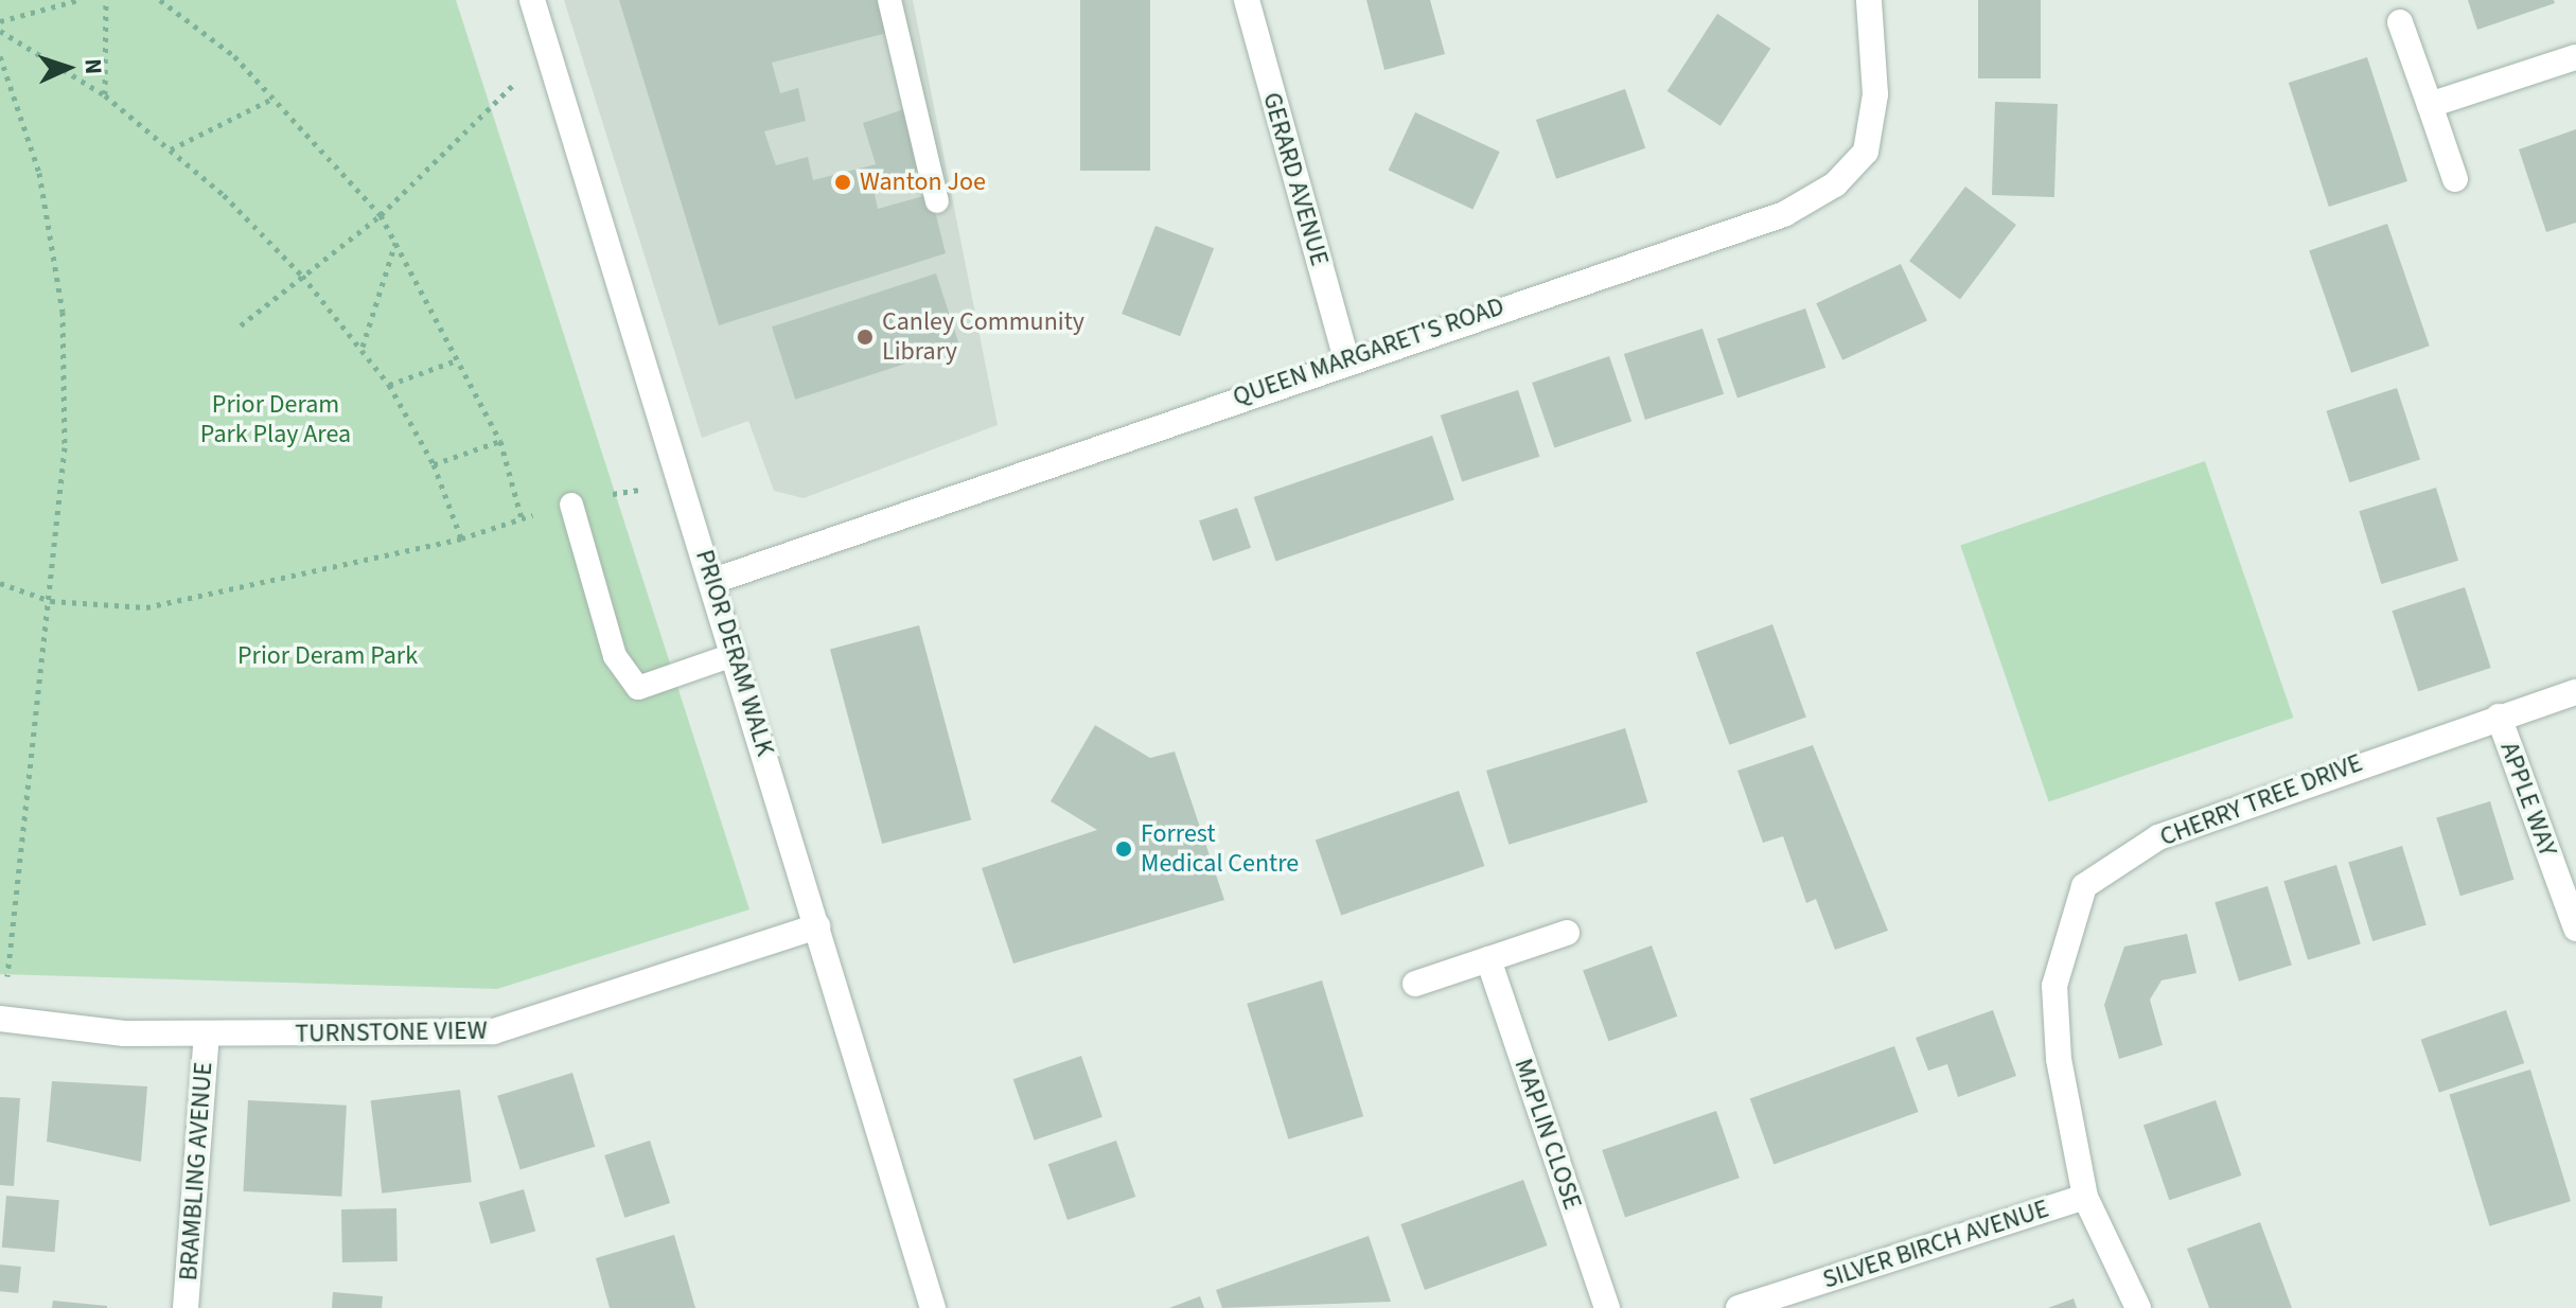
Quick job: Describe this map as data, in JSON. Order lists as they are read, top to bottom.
{
  "streets": {
    "street": [
      "GERARD AVENUE",
      "QUEEN MARGARET'S ROAD",
      "PRIOR DERAM WALK",
      "APPLE WAY",
      "CHERRY TREE DRIVE",
      "TURNSTONE VIEW",
      "MAPLIN CLOSE",
      "BRAMBLING AVENUE",
      "SILVER BIRCH AVENUE"
    ]
  },
  "crossings": [
    ["GERARD AVENUE", "QUEEN MARGARET'S ROAD"],
    ["QUEEN MARGARET'S ROAD", "PRIOR DERAM WALK"],
    ["PRIOR DERAM WALK", "TURNSTONE VIEW"],
    ["APPLE WAY", "CHERRY TREE DRIVE"],
    ["CHERRY TREE DRIVE", "SILVER BIRCH AVENUE"],
    ["TURNSTONE VIEW", "BRAMBLING AVENUE"]
  ],
  "parks": ["Prior Deram Park Play Area", "Prior Deram Park"],
  "places": ["Wanton Joe", "Canley Community Library", "Forrest Medical Centre"],
  "north": "right"
}
